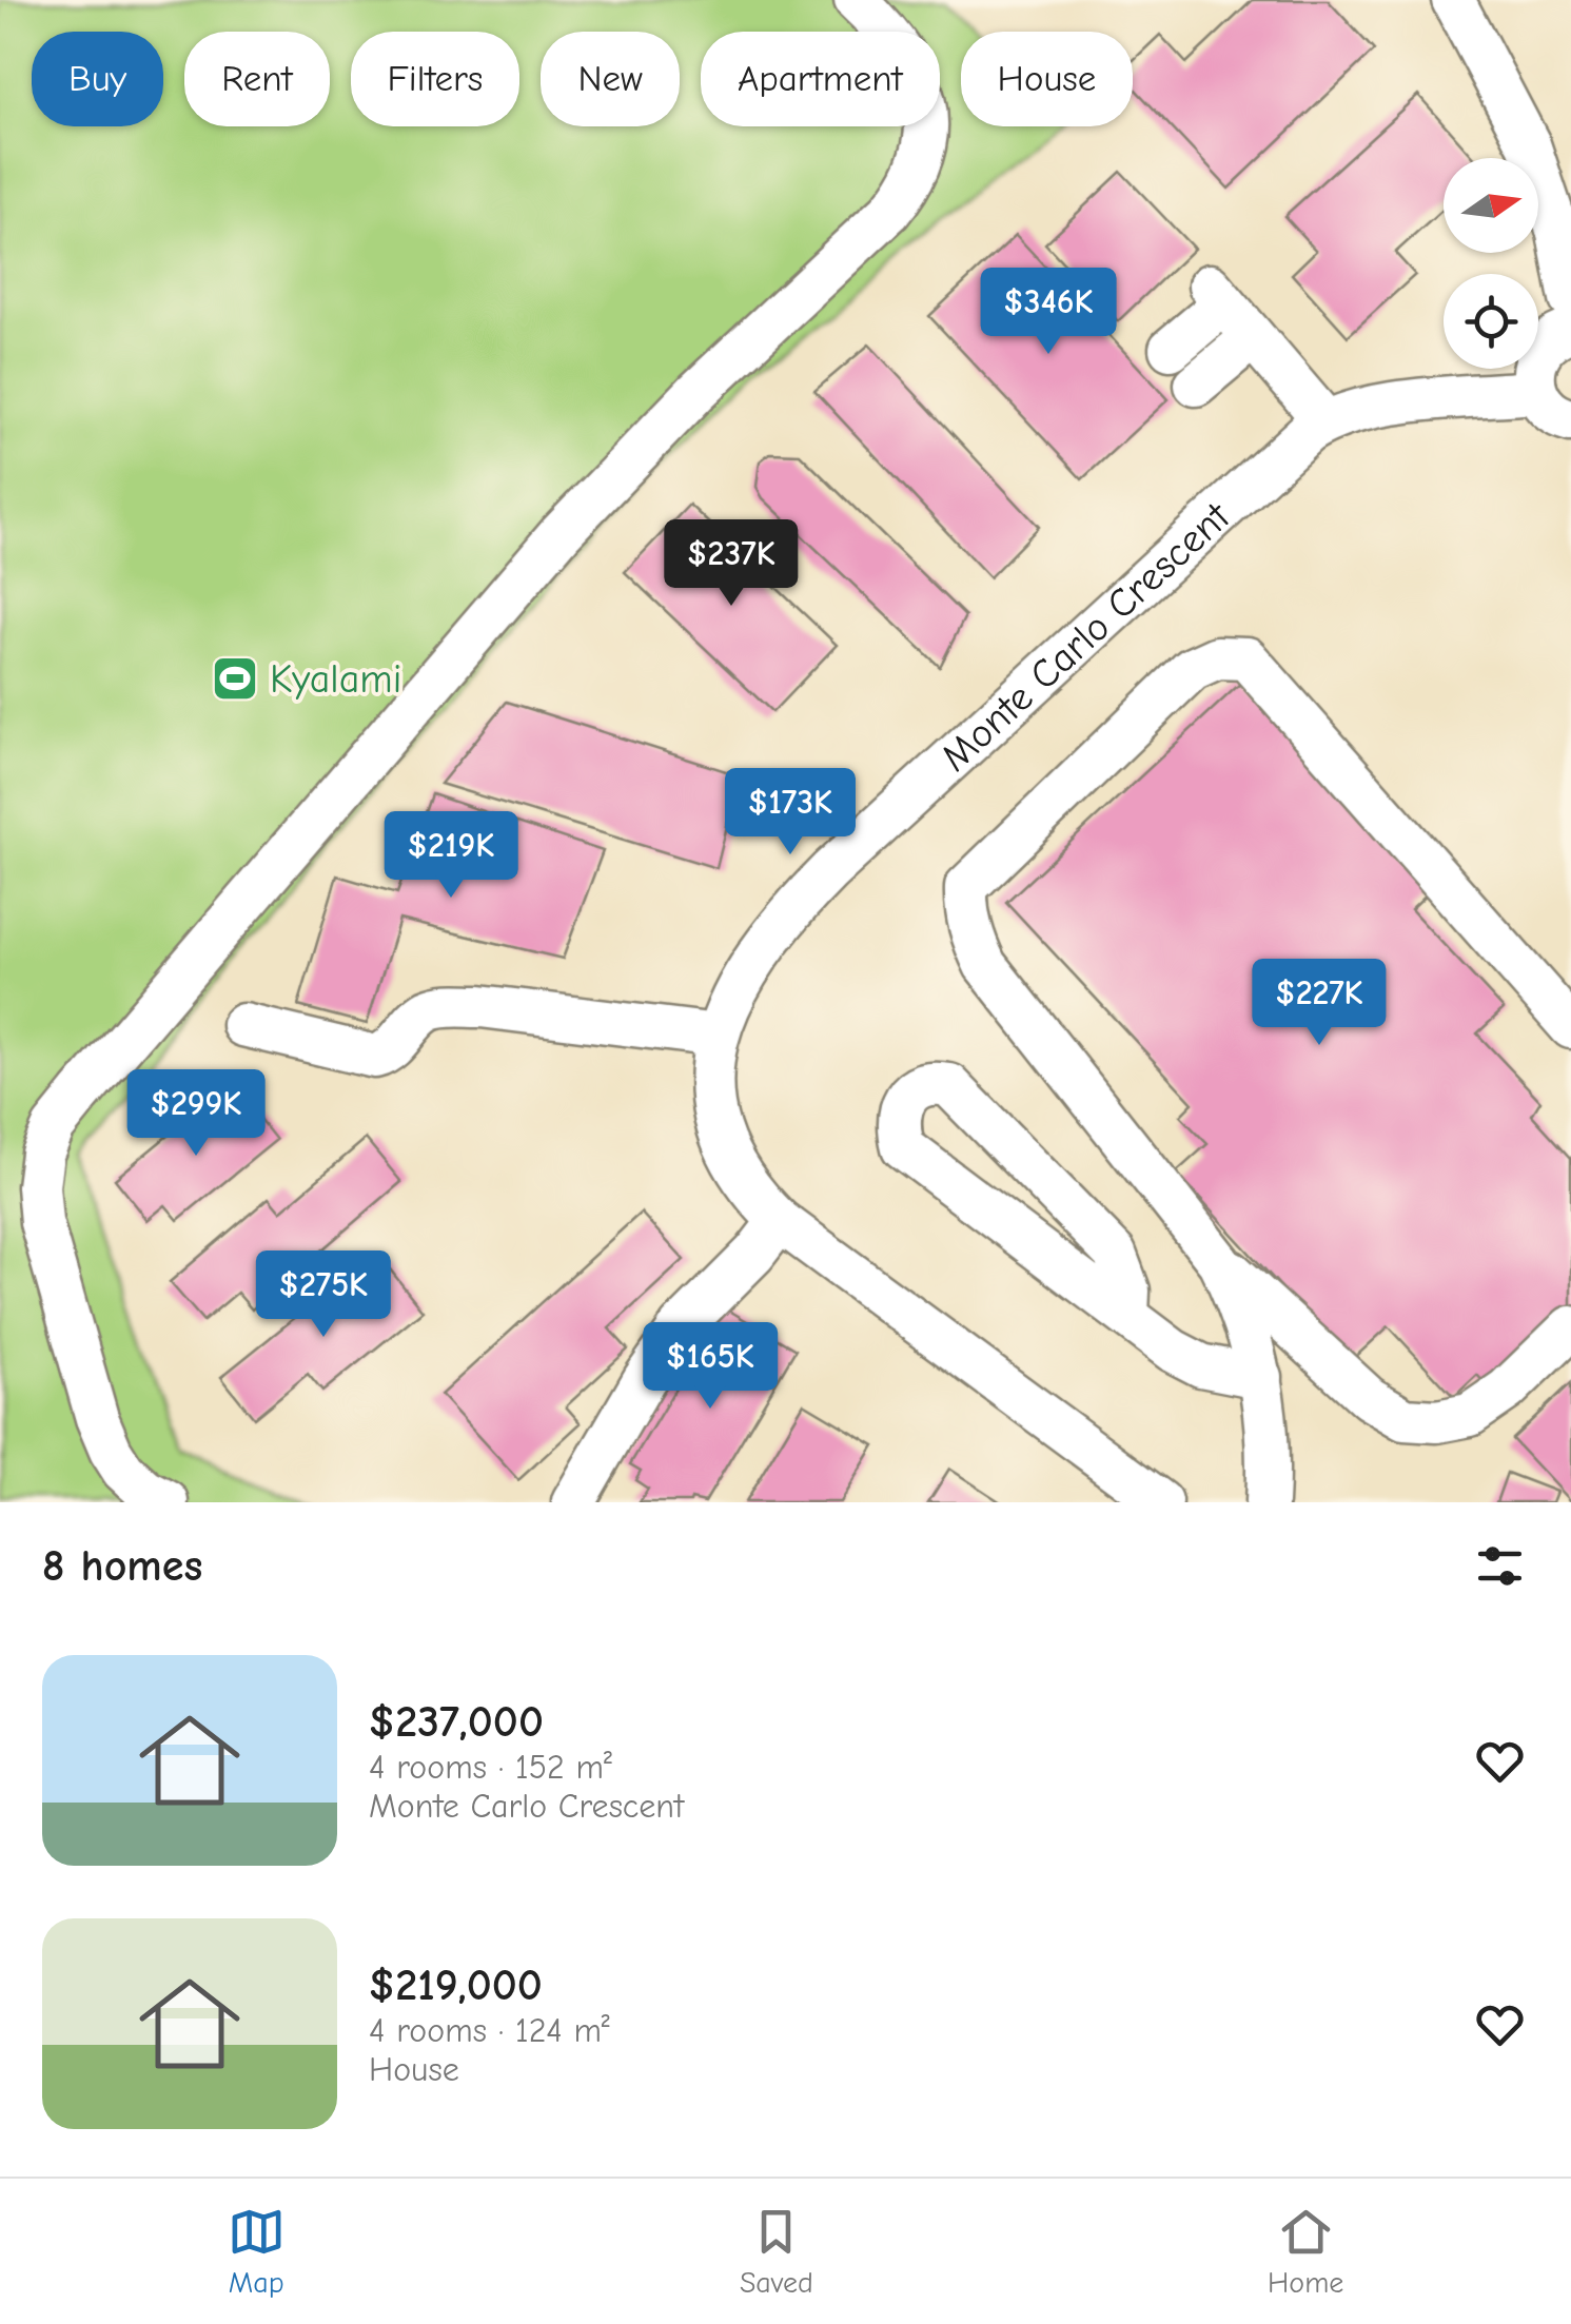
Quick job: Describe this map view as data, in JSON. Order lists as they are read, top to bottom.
{
  "streets": {
    "street": ["Monte Carlo Crescent"]
  },
  "places": {
    "sports": ["Kyalami"]
  },
  "north": "right",
  "page": {
    "chip": [
      "Buy",
      "Rent",
      "Filters",
      "New",
      "Apartment",
      "House"
    ],
    "price": [
      "$346K",
      "$237K",
      "$173K",
      "$219K",
      "$227K",
      "$299K",
      "$275K",
      "$165K"
    ],
    "heading": "8 homes",
    "list": [
      {
        "name": "$237,000",
        "note": "4 rooms · 152 m² · Monte Carlo Crescent"
      },
      {
        "name": "$219,000",
        "note": "4 rooms · 124 m² · House"
      }
    ],
    "tabs": ["Map", "Saved", "Home"]
  }
}
